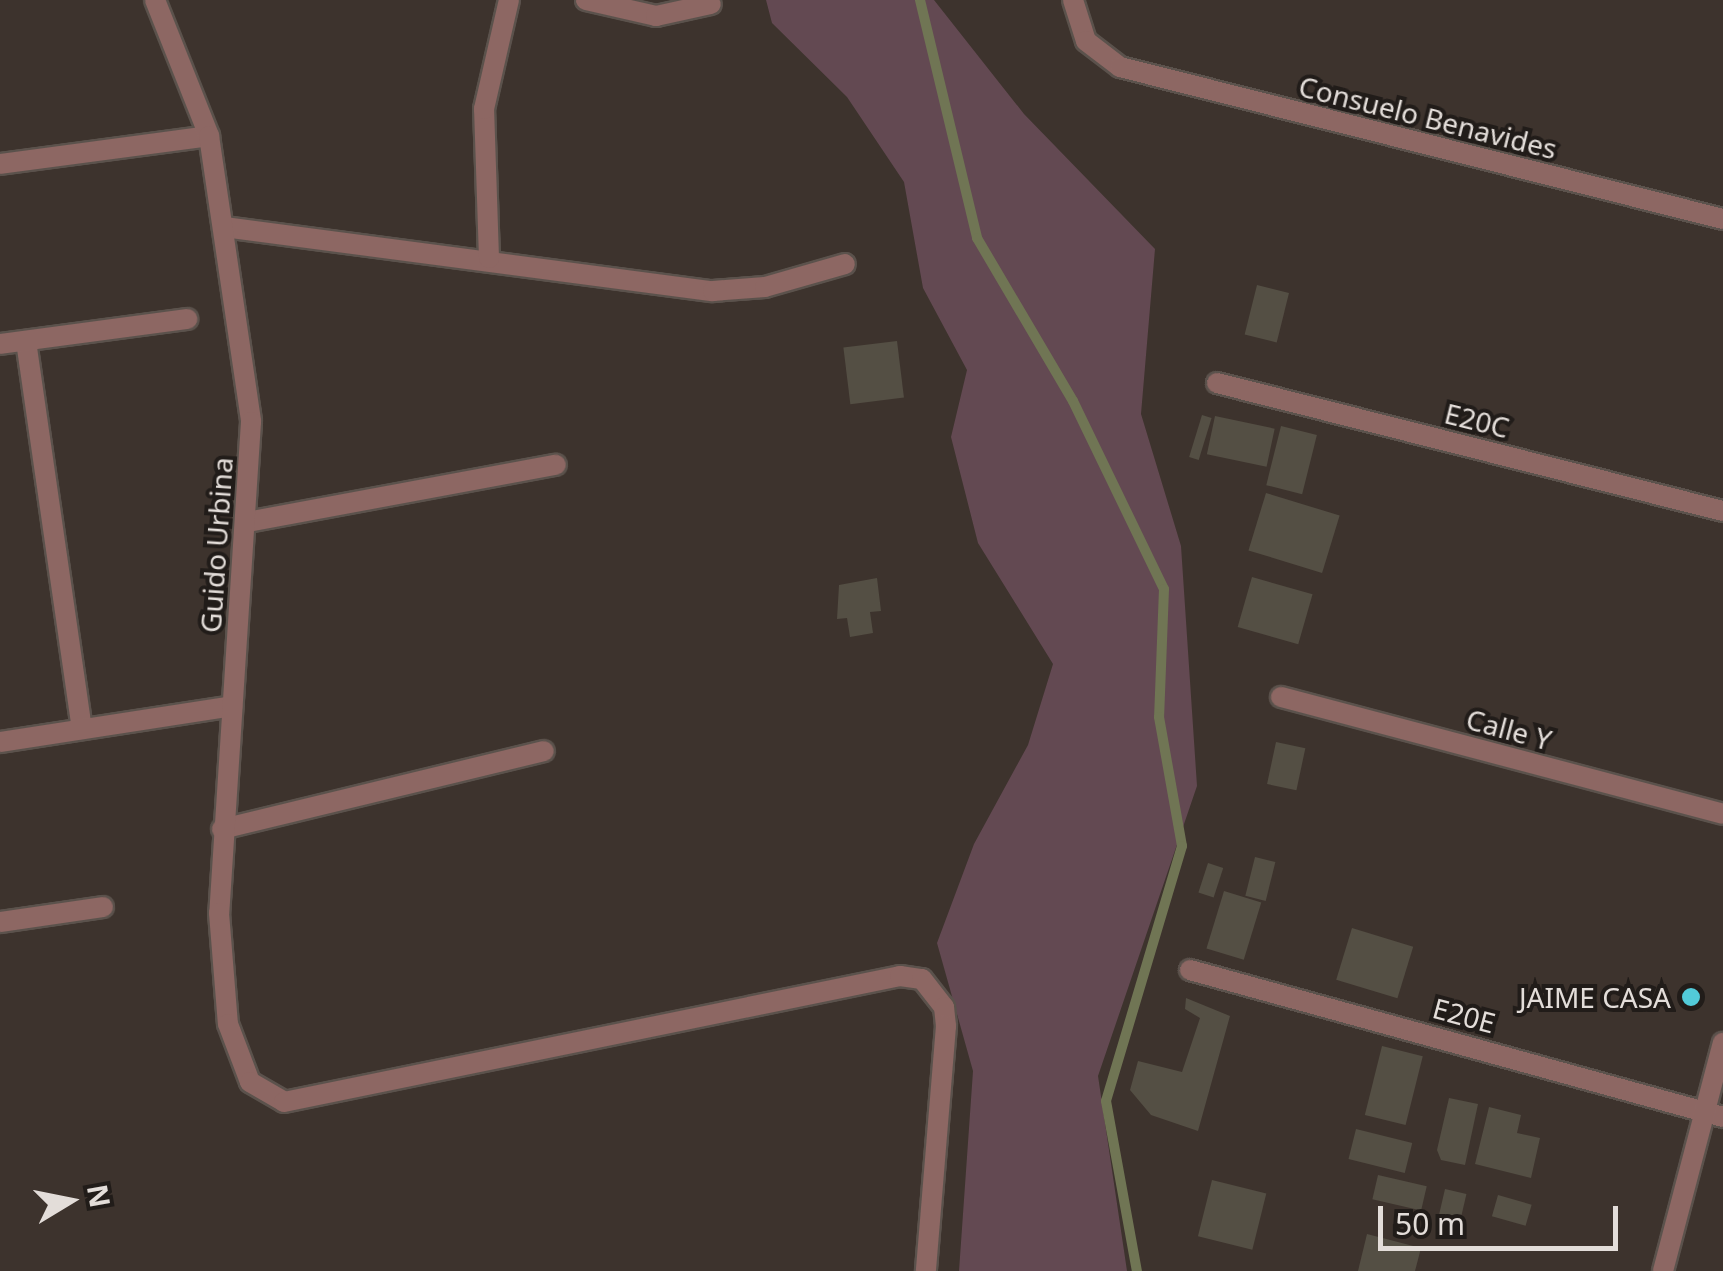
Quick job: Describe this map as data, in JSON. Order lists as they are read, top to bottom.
{
  "streets": {
    "street": [
      "Consuelo Benavides",
      "E20C",
      "Guido Urbina",
      "Calle Y",
      "E20E"
    ]
  },
  "places": ["JAIME CASA"],
  "scale_bar": "50 m",
  "north": "right"
}
